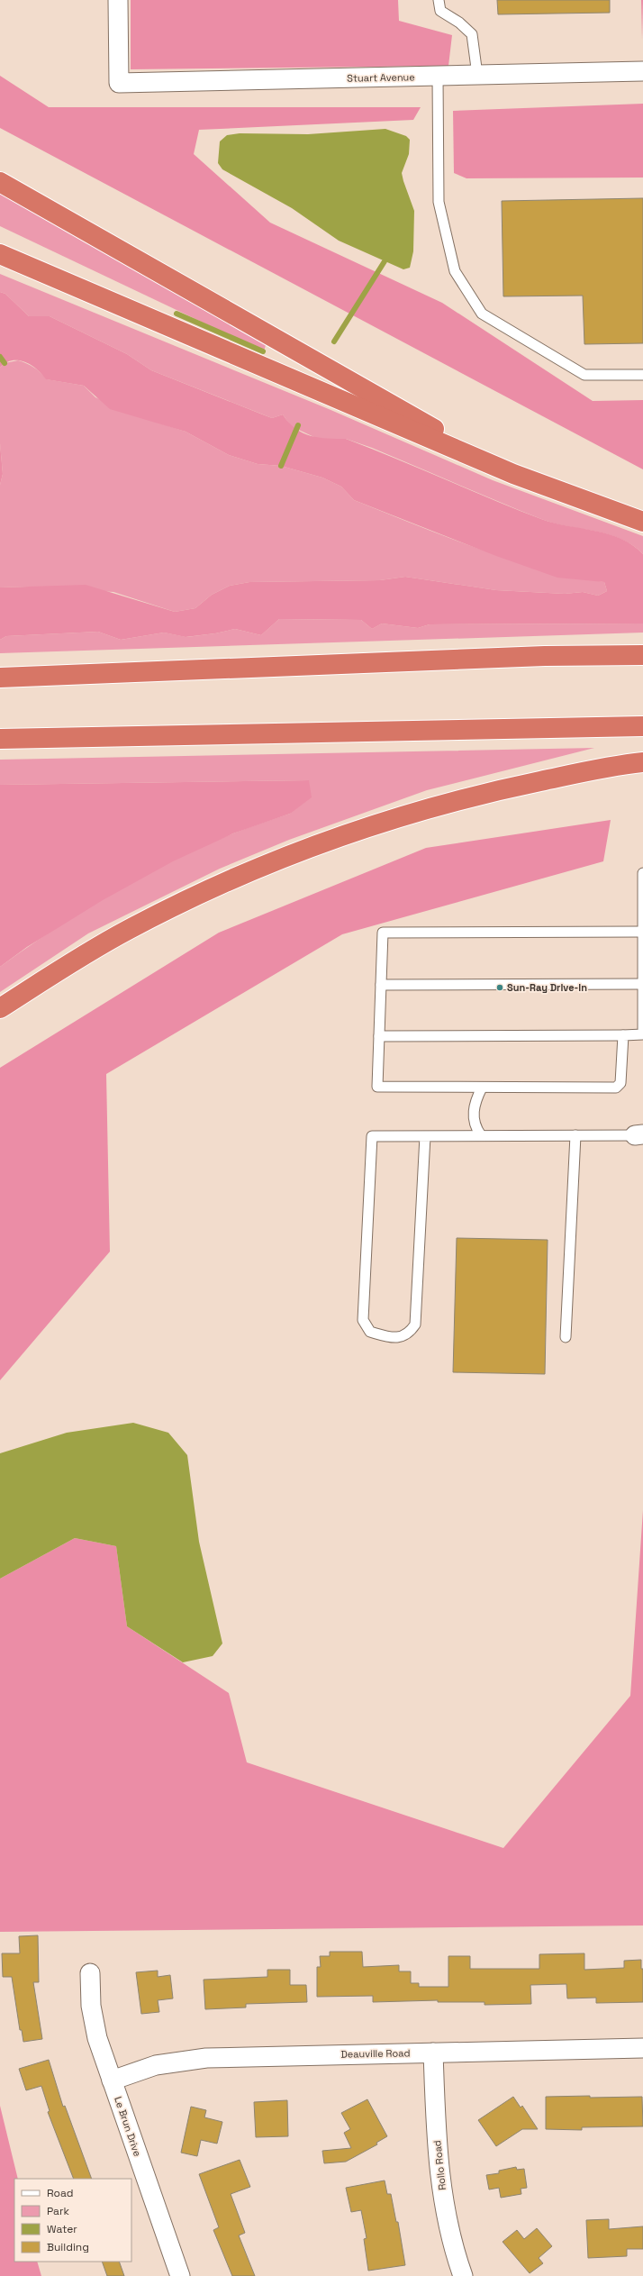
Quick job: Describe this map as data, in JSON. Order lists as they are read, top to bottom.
{
  "streets": {
    "street": [
      "Stuart Avenue",
      "Deauville Road",
      "Le Brun Drive",
      "Rollo Road"
    ]
  },
  "crossings": [
    ["Deauville Road", "Le Brun Drive"],
    ["Deauville Road", "Rollo Road"]
  ],
  "places": ["Sun-Ray Drive-In"],
  "legend": [
    "Road",
    "Park",
    "Water",
    "Building"
  ]
}
